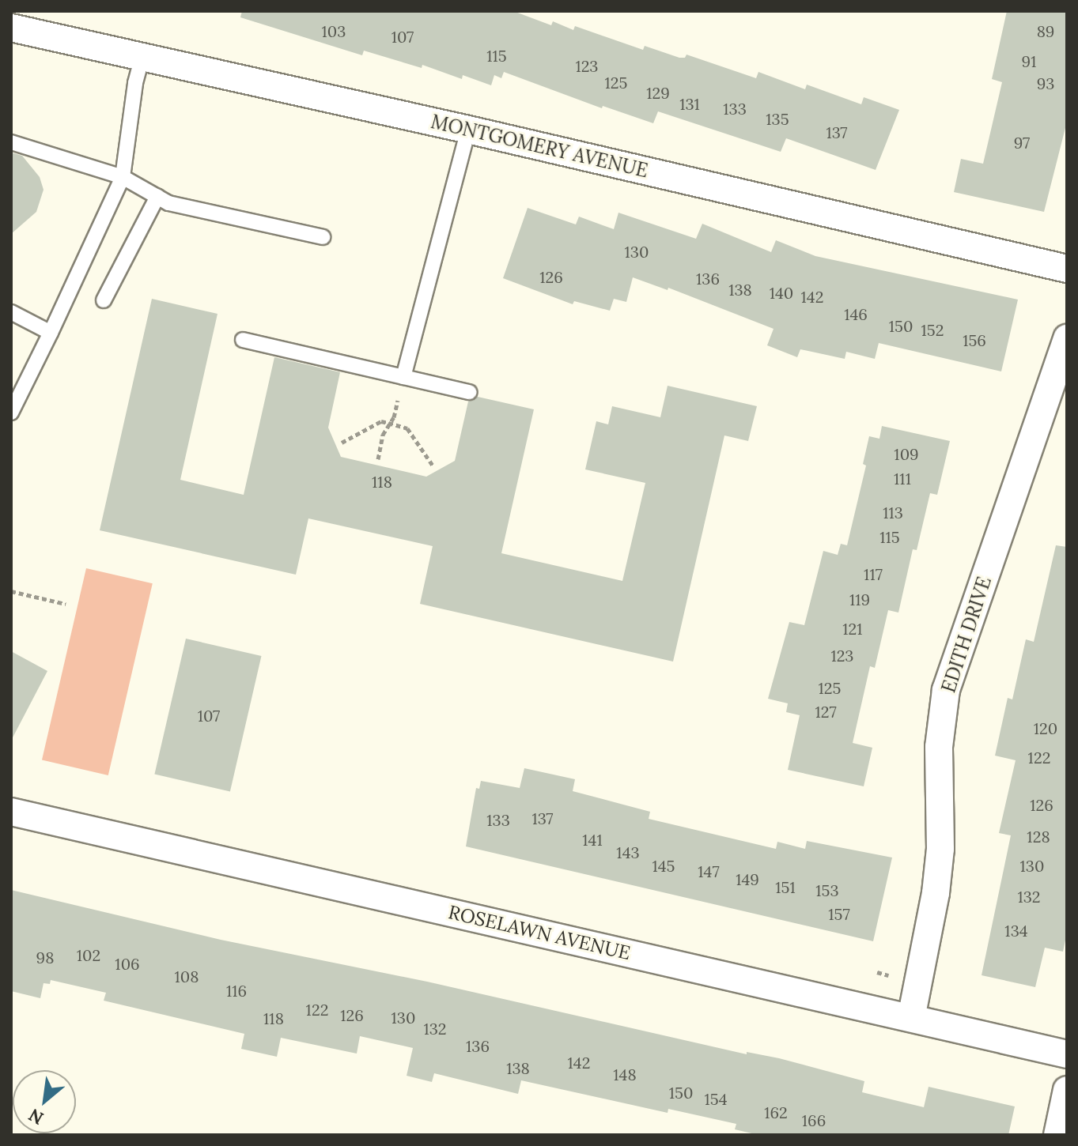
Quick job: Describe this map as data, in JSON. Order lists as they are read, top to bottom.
{
  "streets": {
    "street": ["MONTGOMERY AVENUE", "EDITH DRIVE", "ROSELAWN AVENUE"]
  },
  "crossings": [
    ["EDITH DRIVE", "ROSELAWN AVENUE"]
  ],
  "house_numbers": [
    "103",
    "89",
    "107",
    "115",
    "91",
    "123",
    "125",
    "93",
    "129",
    "131",
    "133",
    "135",
    "137",
    "97",
    "130",
    "126",
    "136",
    "138",
    "140",
    "142",
    "146",
    "150",
    "152",
    "156",
    "109",
    "111",
    "118",
    "113",
    "115",
    "117",
    "119",
    "121",
    "123",
    "125",
    "127",
    "107",
    "120",
    "122",
    "126",
    "137",
    "133",
    "128",
    "141",
    "143",
    "145",
    "130",
    "147",
    "149",
    "151",
    "153",
    "132",
    "157",
    "134",
    "102",
    "98",
    "106",
    "108",
    "116",
    "122",
    "126",
    "130",
    "118",
    "132",
    "136",
    "142",
    "138",
    "148",
    "150",
    "154",
    "162",
    "166"
  ],
  "north": "bottom left"
}
